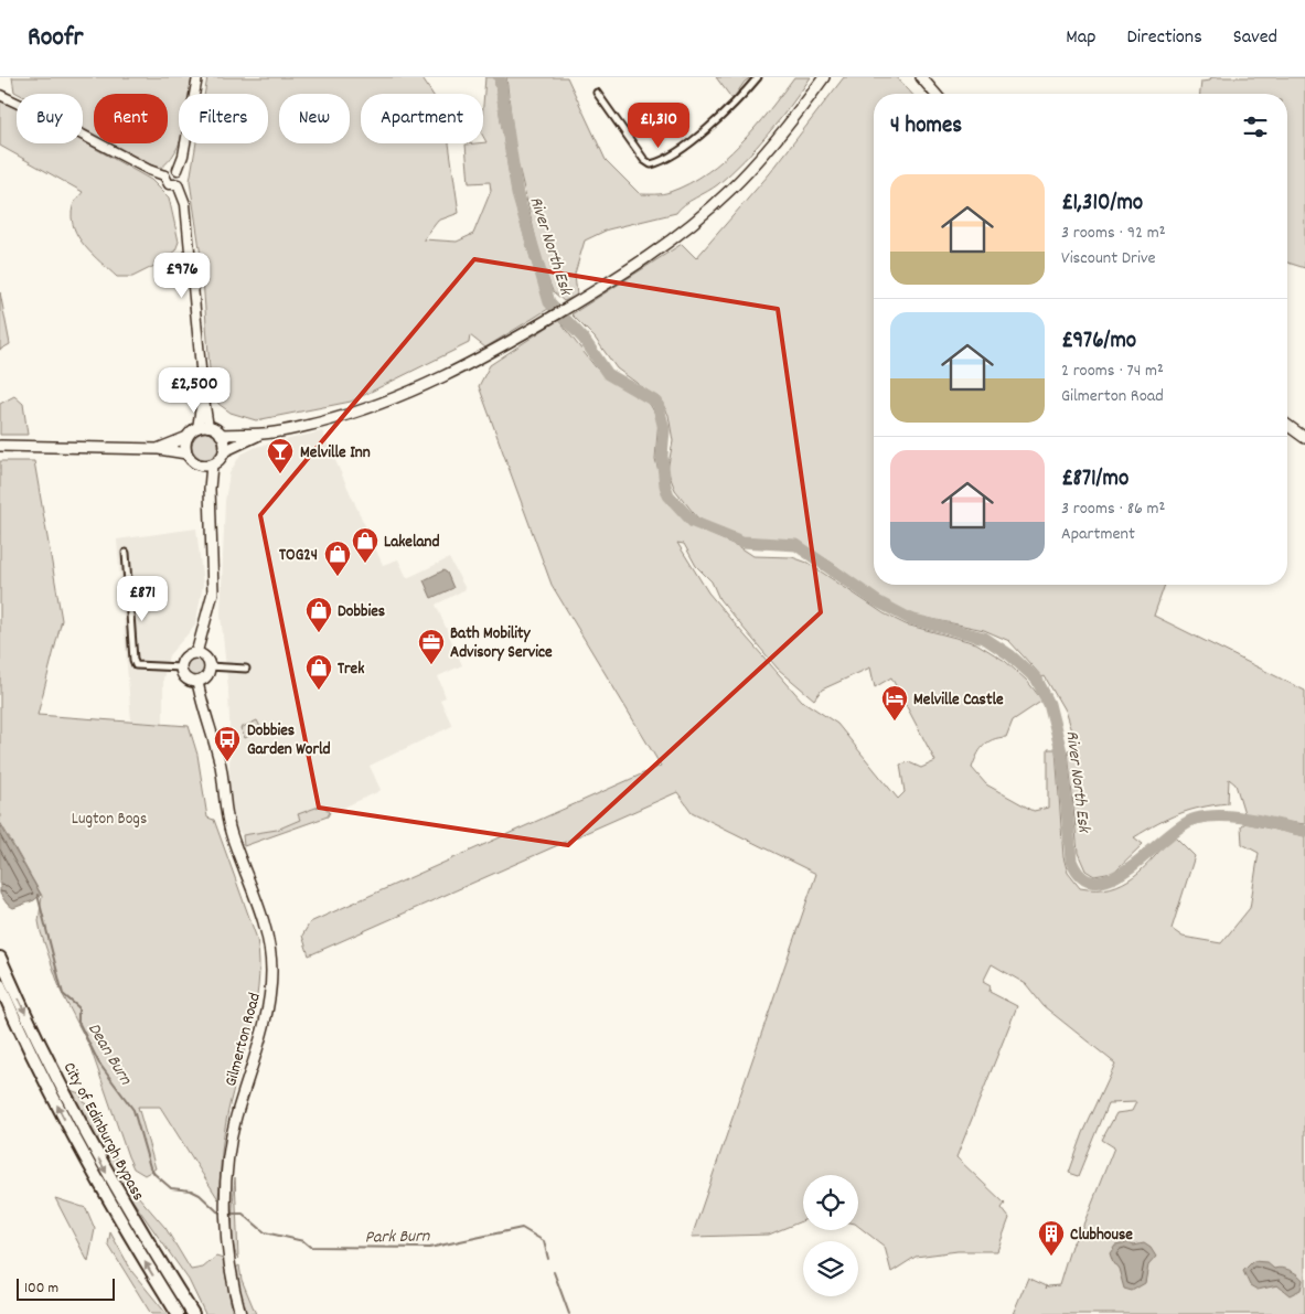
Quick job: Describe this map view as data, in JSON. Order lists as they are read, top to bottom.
{
  "streets": {
    "highway": ["City of Edinburgh Bypass"],
    "main road": ["Gilmerton Road"]
  },
  "water": ["River North Esk", "Dean Burn", "Park Burn"],
  "parks": ["Lugton Bogs"],
  "places": {
    "bar": ["Melville Inn"],
    "shop": [
      "Lakeland",
      "TOG24",
      "Dobbies",
      "Trek"
    ],
    "office": ["Bath Mobility Advisory Service"],
    "hotel": ["Melville Castle"],
    "bus stop": ["Dobbies Garden World"],
    "building": ["Clubhouse"]
  },
  "scale_bar": "100 m",
  "page": {
    "header": "Roofr",
    "nav": ["Map", "Directions", "Saved"],
    "chip": [
      "Buy",
      "Rent",
      "Filters",
      "New",
      "Apartment"
    ],
    "heading": "4 homes",
    "price": [
      "£1,310",
      "£976",
      "£2,500",
      "£871"
    ],
    "list": [
      {
        "name": "£1,310/mo",
        "note": "3 rooms · 92 m² · Viscount Drive"
      },
      {
        "name": "£976/mo",
        "note": "2 rooms · 74 m² · Gilmerton Road"
      },
      {
        "name": "£871/mo",
        "note": "3 rooms · 86 m² · Apartment"
      }
    ],
    "scale": "100 m"
  }
}
